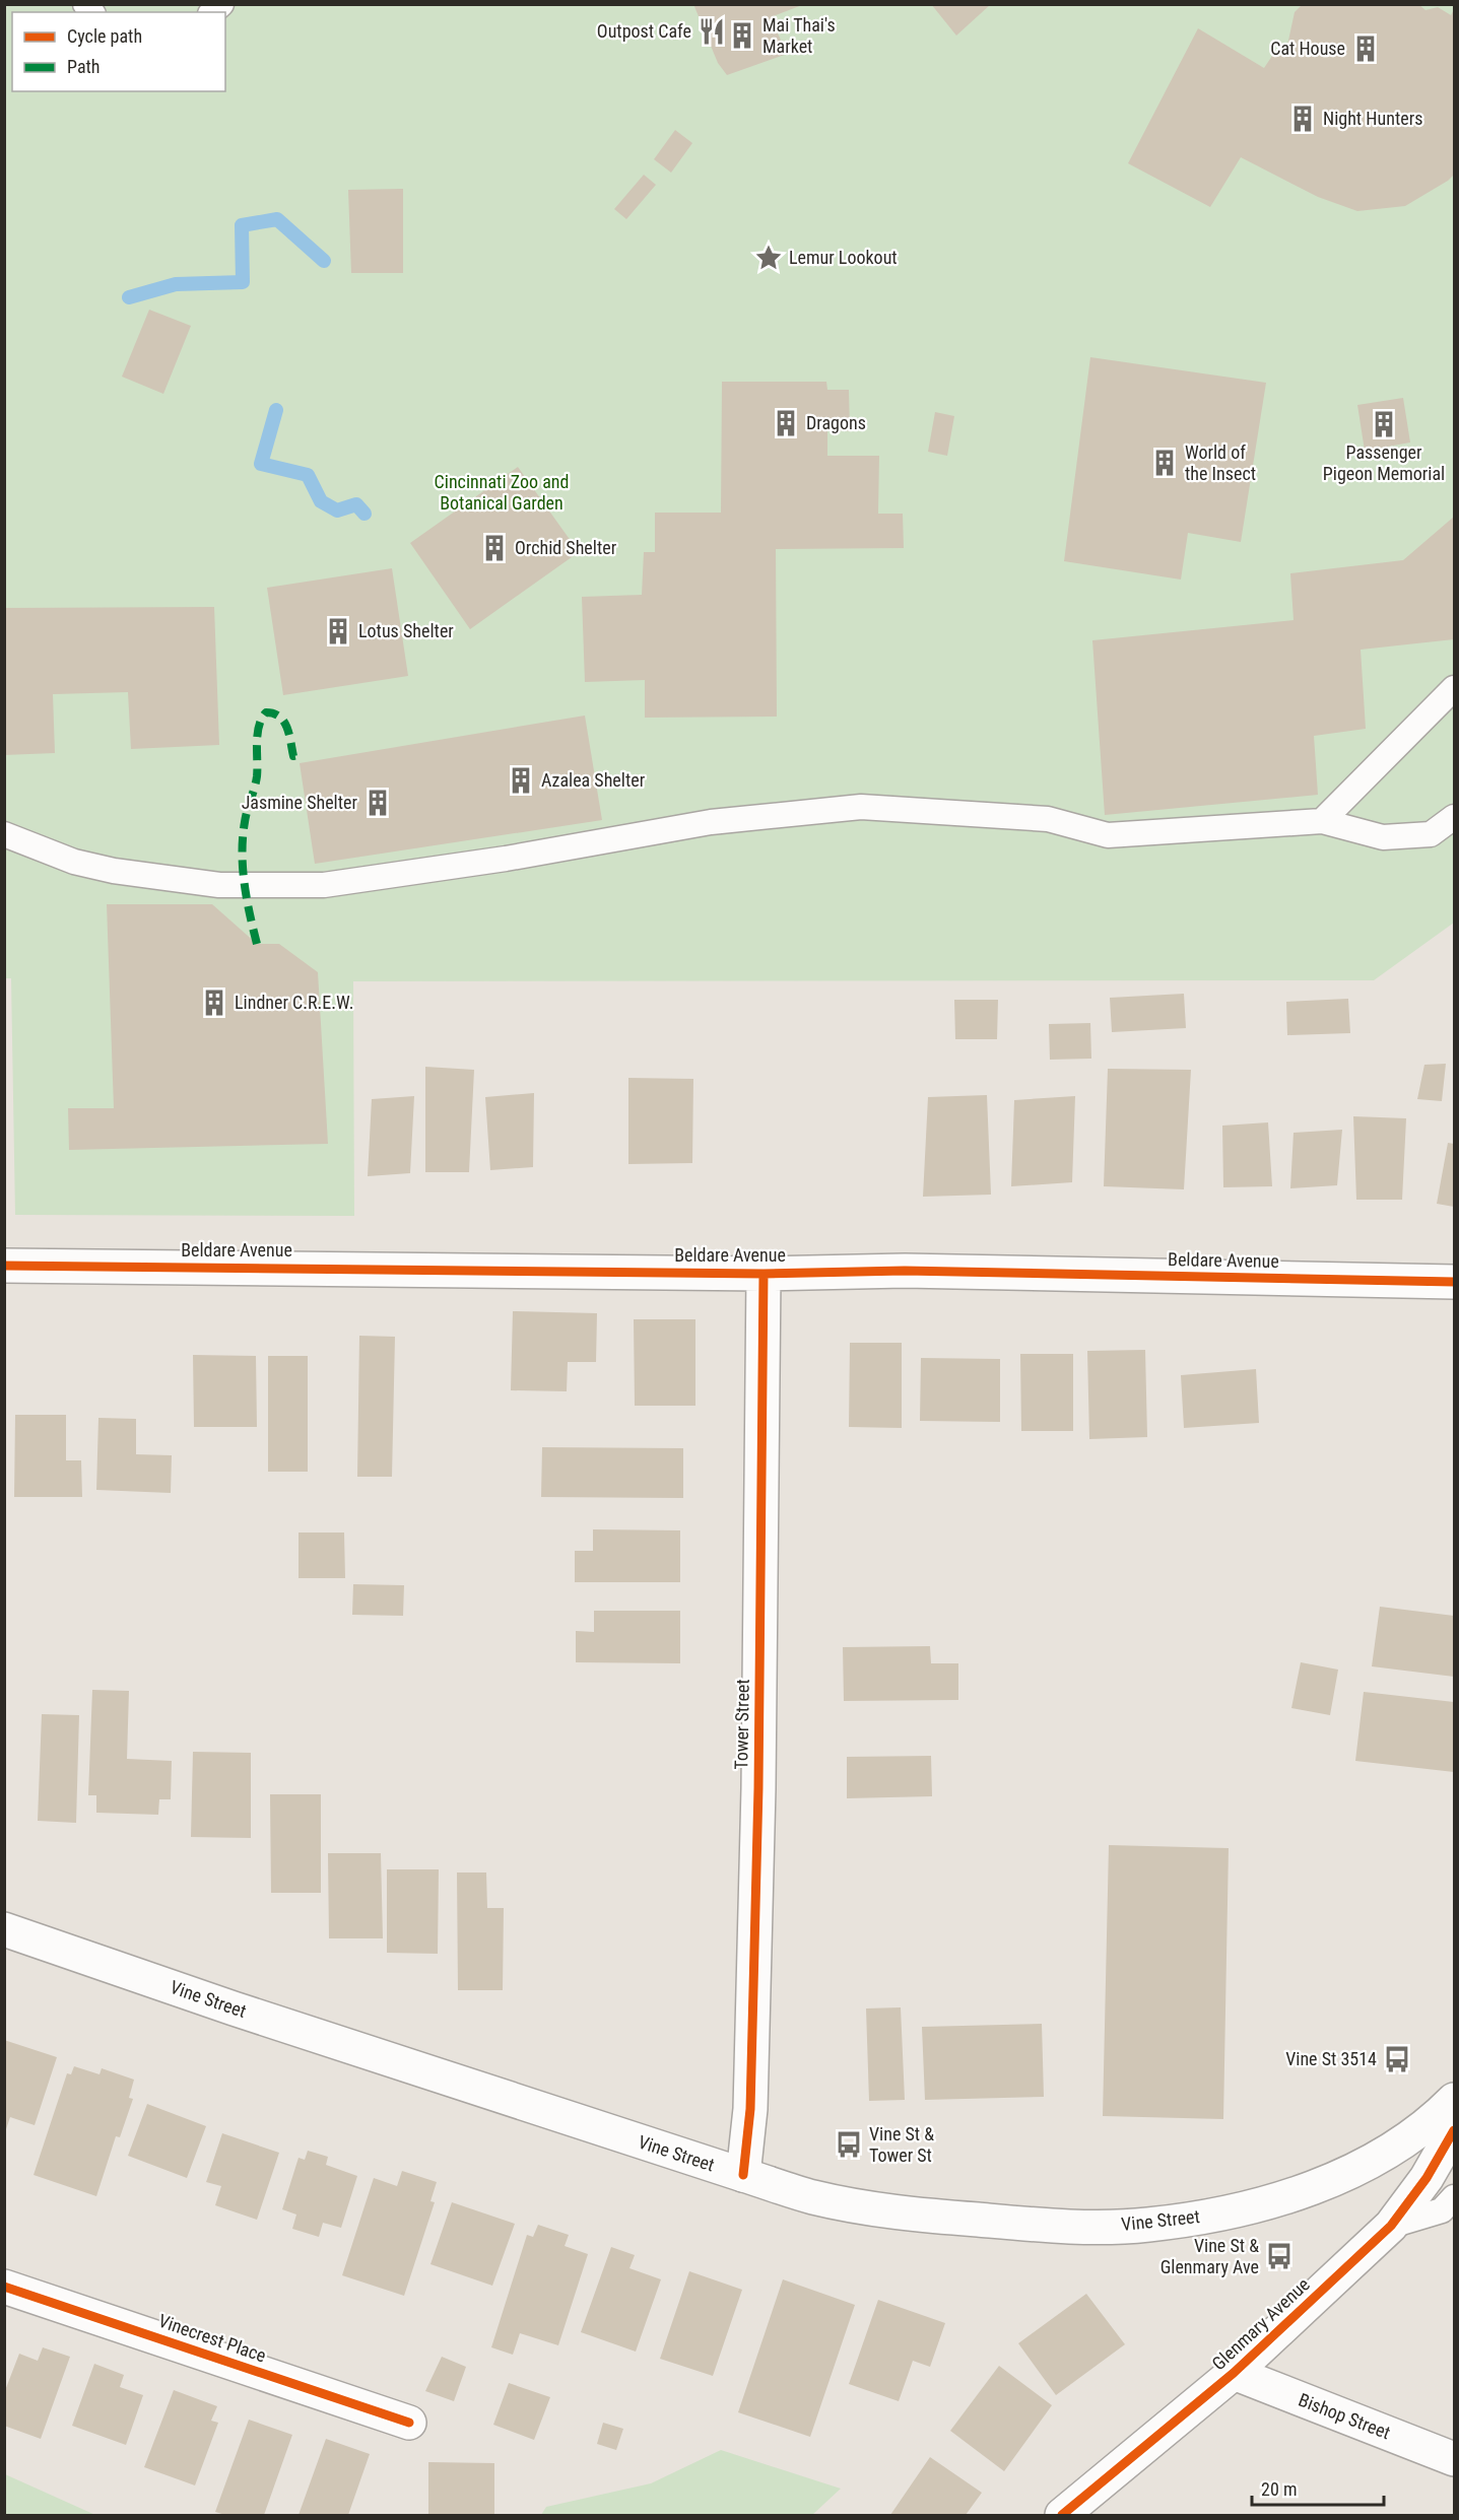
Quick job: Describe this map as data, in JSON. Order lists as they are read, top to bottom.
{
  "streets": {
    "street": [
      "Beldare Avenue",
      "Tower Street",
      "Vine Street",
      "Glenmary Avenue",
      "Vinecrest Place",
      "Bishop Street"
    ]
  },
  "crossings": [
    ["Beldare Avenue", "Tower Street"],
    ["Tower Street", "Vine Street"],
    ["Glenmary Avenue", "Bishop Street"]
  ],
  "parks": ["Cincinnati Zoo and Botanical Garden"],
  "places": {
    "restaurant": ["Outpost Cafe"],
    "building": [
      "Mai Thai's Market",
      "Cat House",
      "Night Hunters",
      "Dragons",
      "Passenger Pigeon Memorial",
      "World of the Insect",
      "Orchid Shelter",
      "Lotus Shelter",
      "Azalea Shelter",
      "Jasmine Shelter",
      "Lindner C.R.E.W."
    ],
    "place": ["Lemur Lookout"],
    "bus stop": ["Vine St 3514", "Vine St & Tower St", "Vine St & Glenmary Ave"]
  },
  "legend": ["Cycle path", "Path"],
  "scale_bar": "20 m"
}
